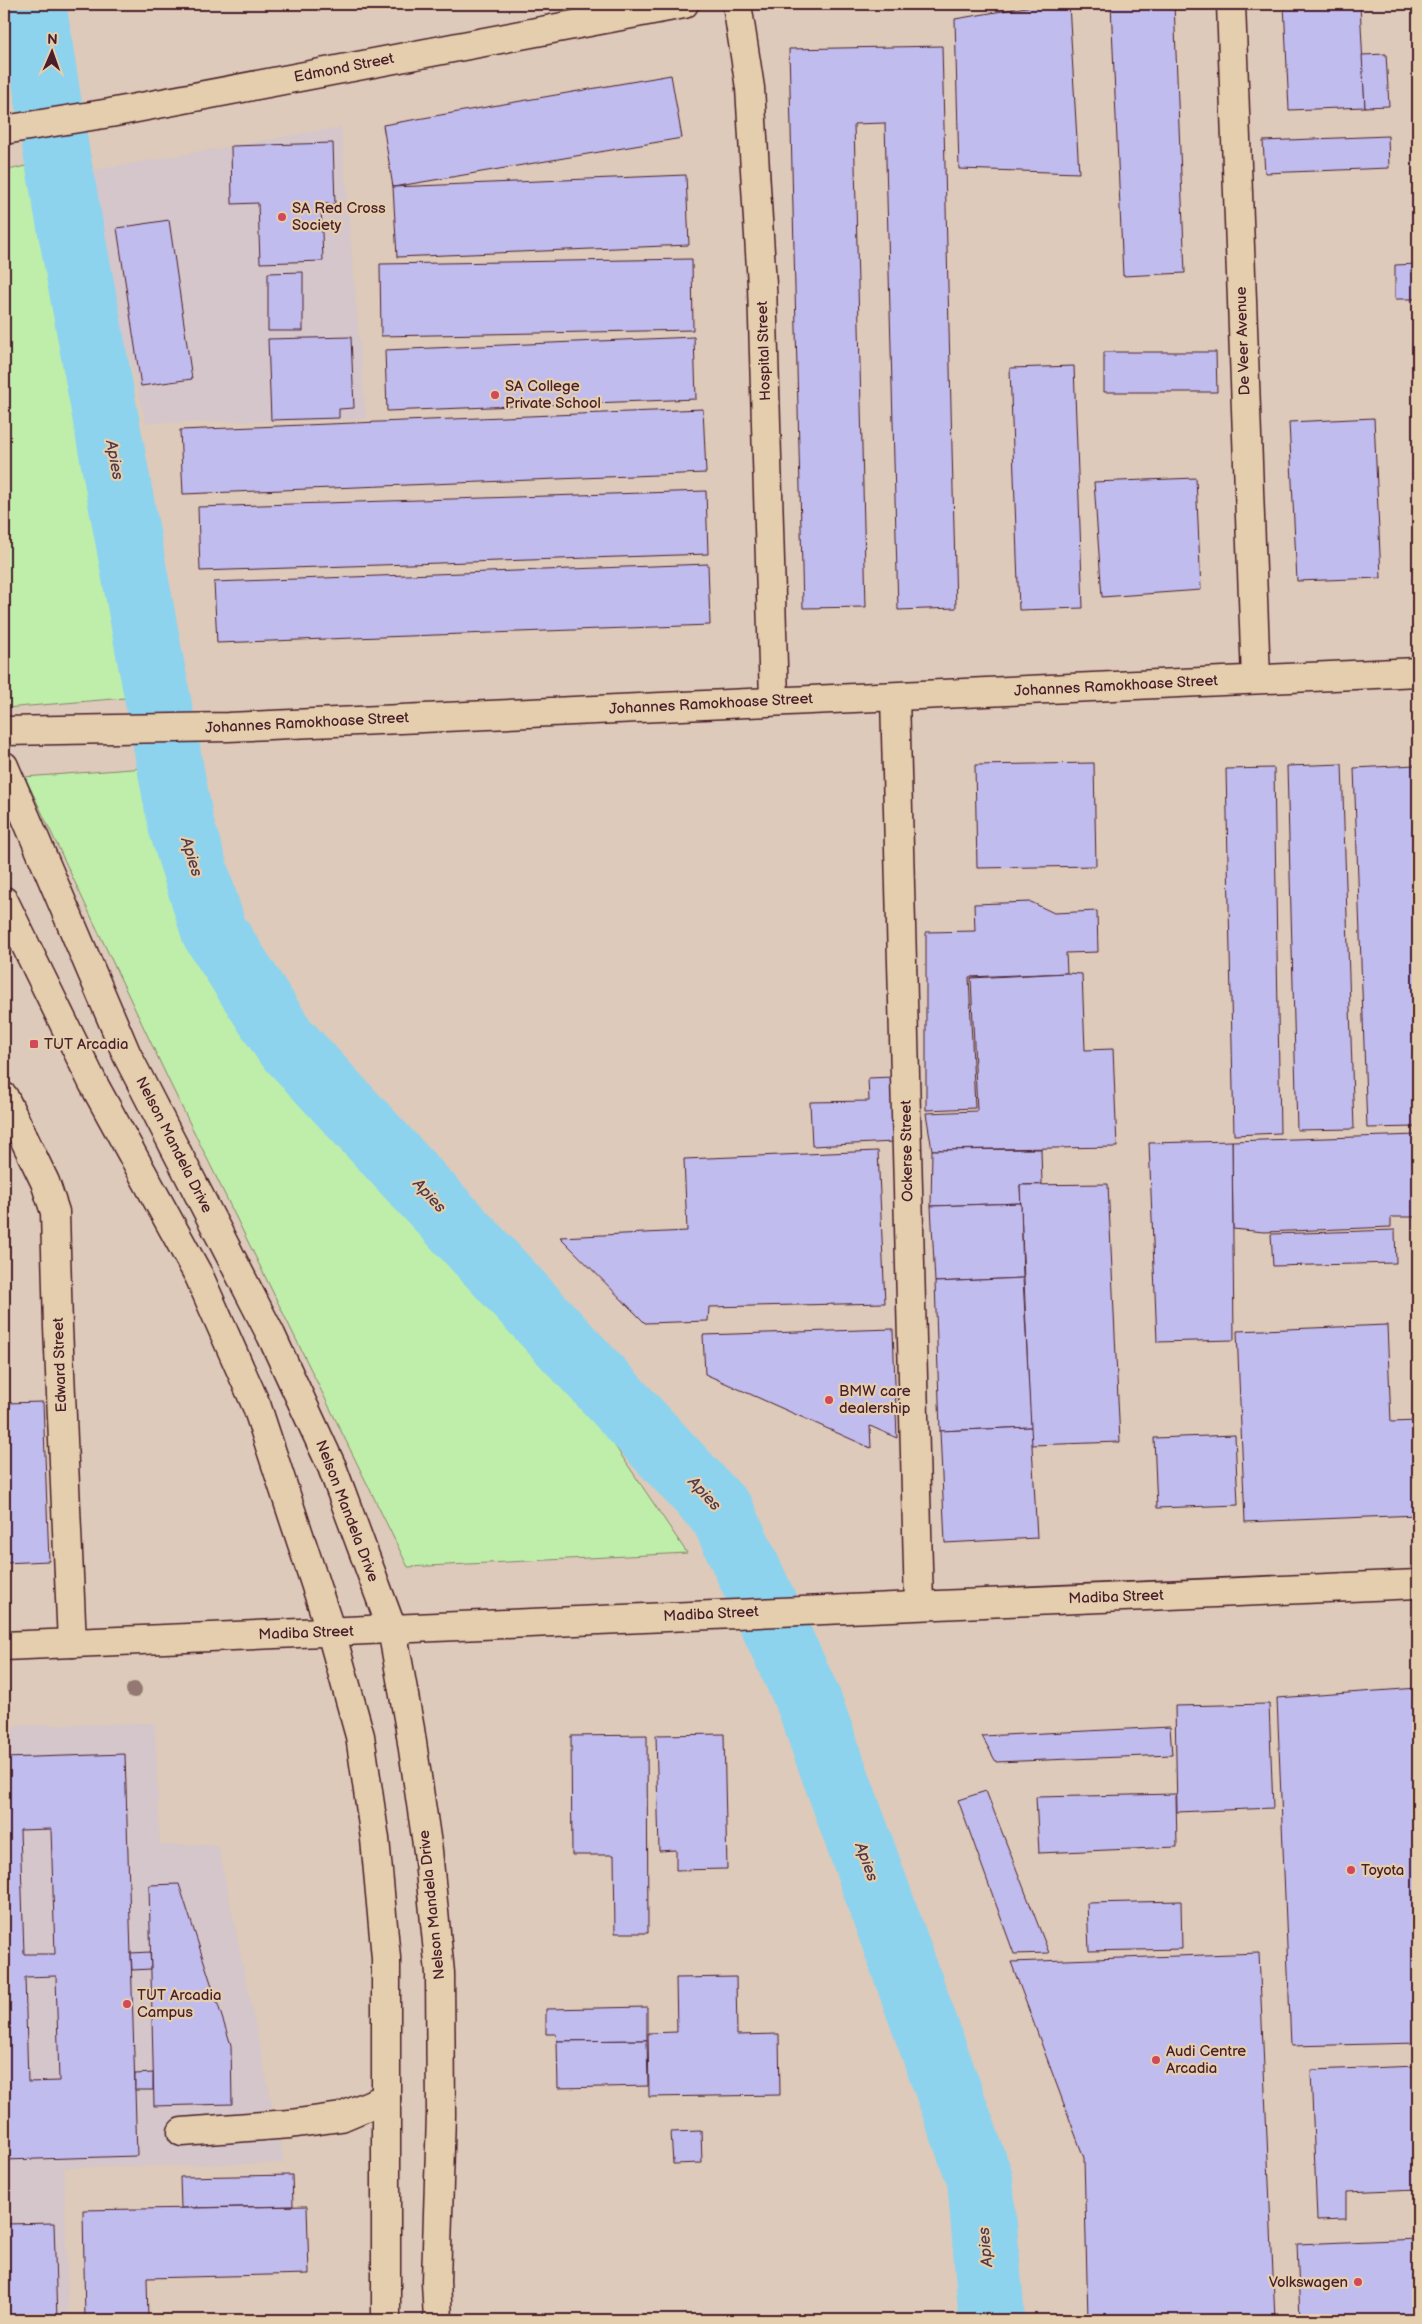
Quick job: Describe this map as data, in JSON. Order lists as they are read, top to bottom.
{
  "streets": {
    "main road": [
      "Edmond Street",
      "De Veer Avenue",
      "Hospital Street",
      "Johannes Ramokhoase Street",
      "Nelson Mandela Drive",
      "Ockerse Street",
      "Edward Street",
      "Madiba Street"
    ]
  },
  "crossings": [
    ["De Veer Avenue", "Johannes Ramokhoase Street"],
    ["Hospital Street", "Johannes Ramokhoase Street"],
    ["Johannes Ramokhoase Street", "Ockerse Street"],
    ["Nelson Mandela Drive", "Madiba Street"],
    ["Ockerse Street", "Madiba Street"],
    ["Edward Street", "Madiba Street"]
  ],
  "water": ["Apies"],
  "places": {
    "other": [
      "SA Red Cross Society",
      "SA College Private School",
      "BMW care dealership",
      "Toyota",
      "TUT Arcadia Campus",
      "Audi Centre Arcadia",
      "Volkswagen"
    ],
    "transit": ["TUT Arcadia"]
  },
  "north": "top"
}
